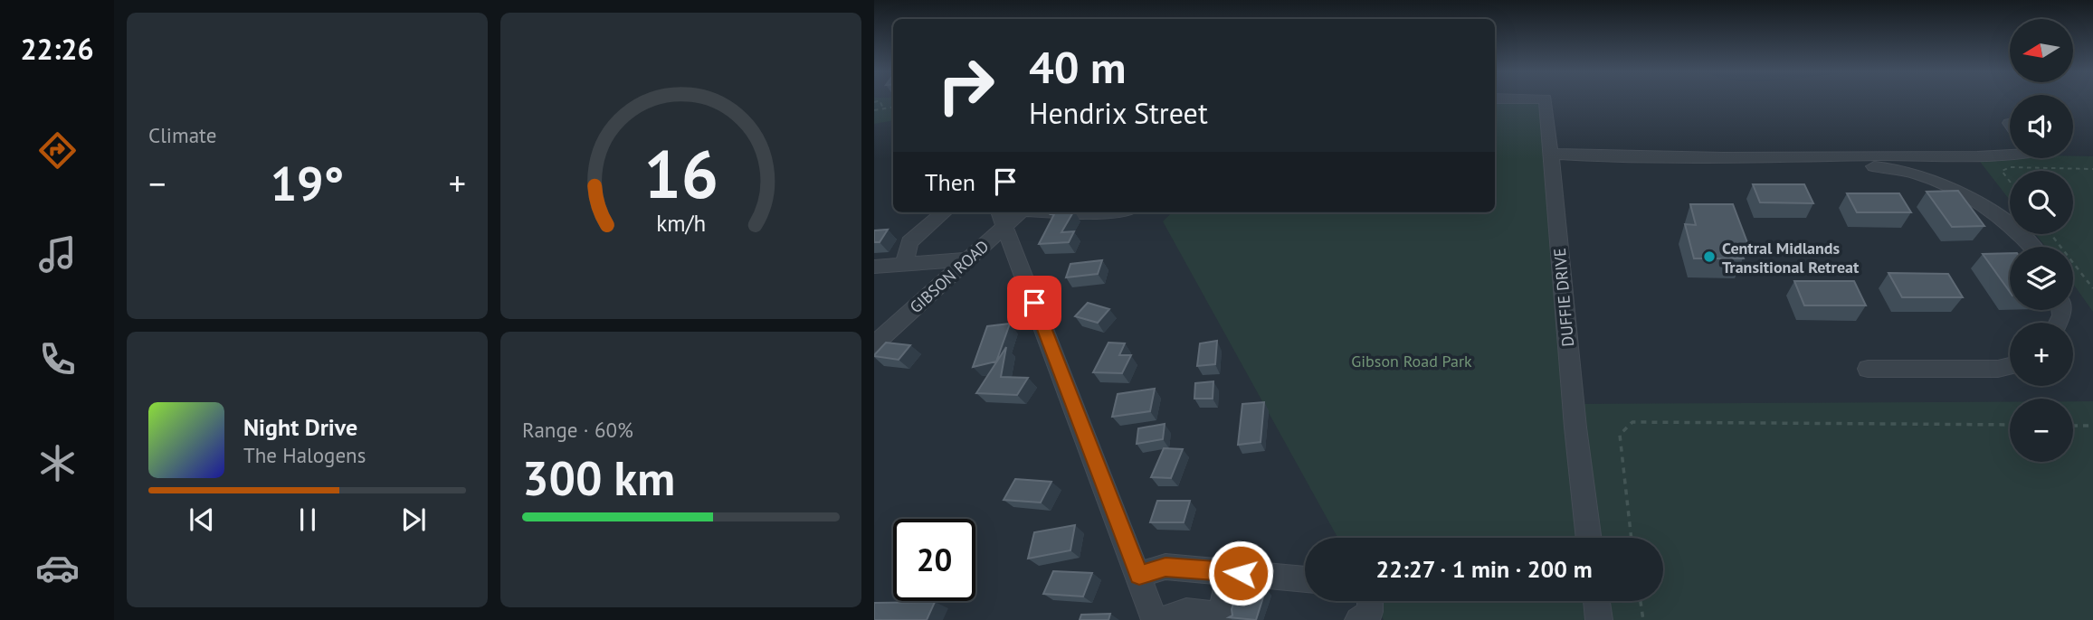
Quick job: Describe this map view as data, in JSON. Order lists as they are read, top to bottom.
{
  "streets": {
    "street": ["GIBSON ROAD", "DUFFIE DRIVE"]
  },
  "parks": ["Gibson Road Park"],
  "places": ["Central Midlands Transitional Retreat"],
  "north": "left",
  "page": {
    "tabs": "22:26",
    "tile": [
      "Climate",
      ["Range · 60%", "300 km"]
    ],
    "map_buttons": ["+", "−"],
    "turn": ["40 m", "Hendrix Street"],
    "then": "Then",
    "heat": ["−", "19°", "+"],
    "song": ["Night Drive", "The Halogens"],
    "limit": "20",
    "trip": "22:27 · 1 min · 200 m",
    "gauge": ["16", "km/h"]
  }
}
